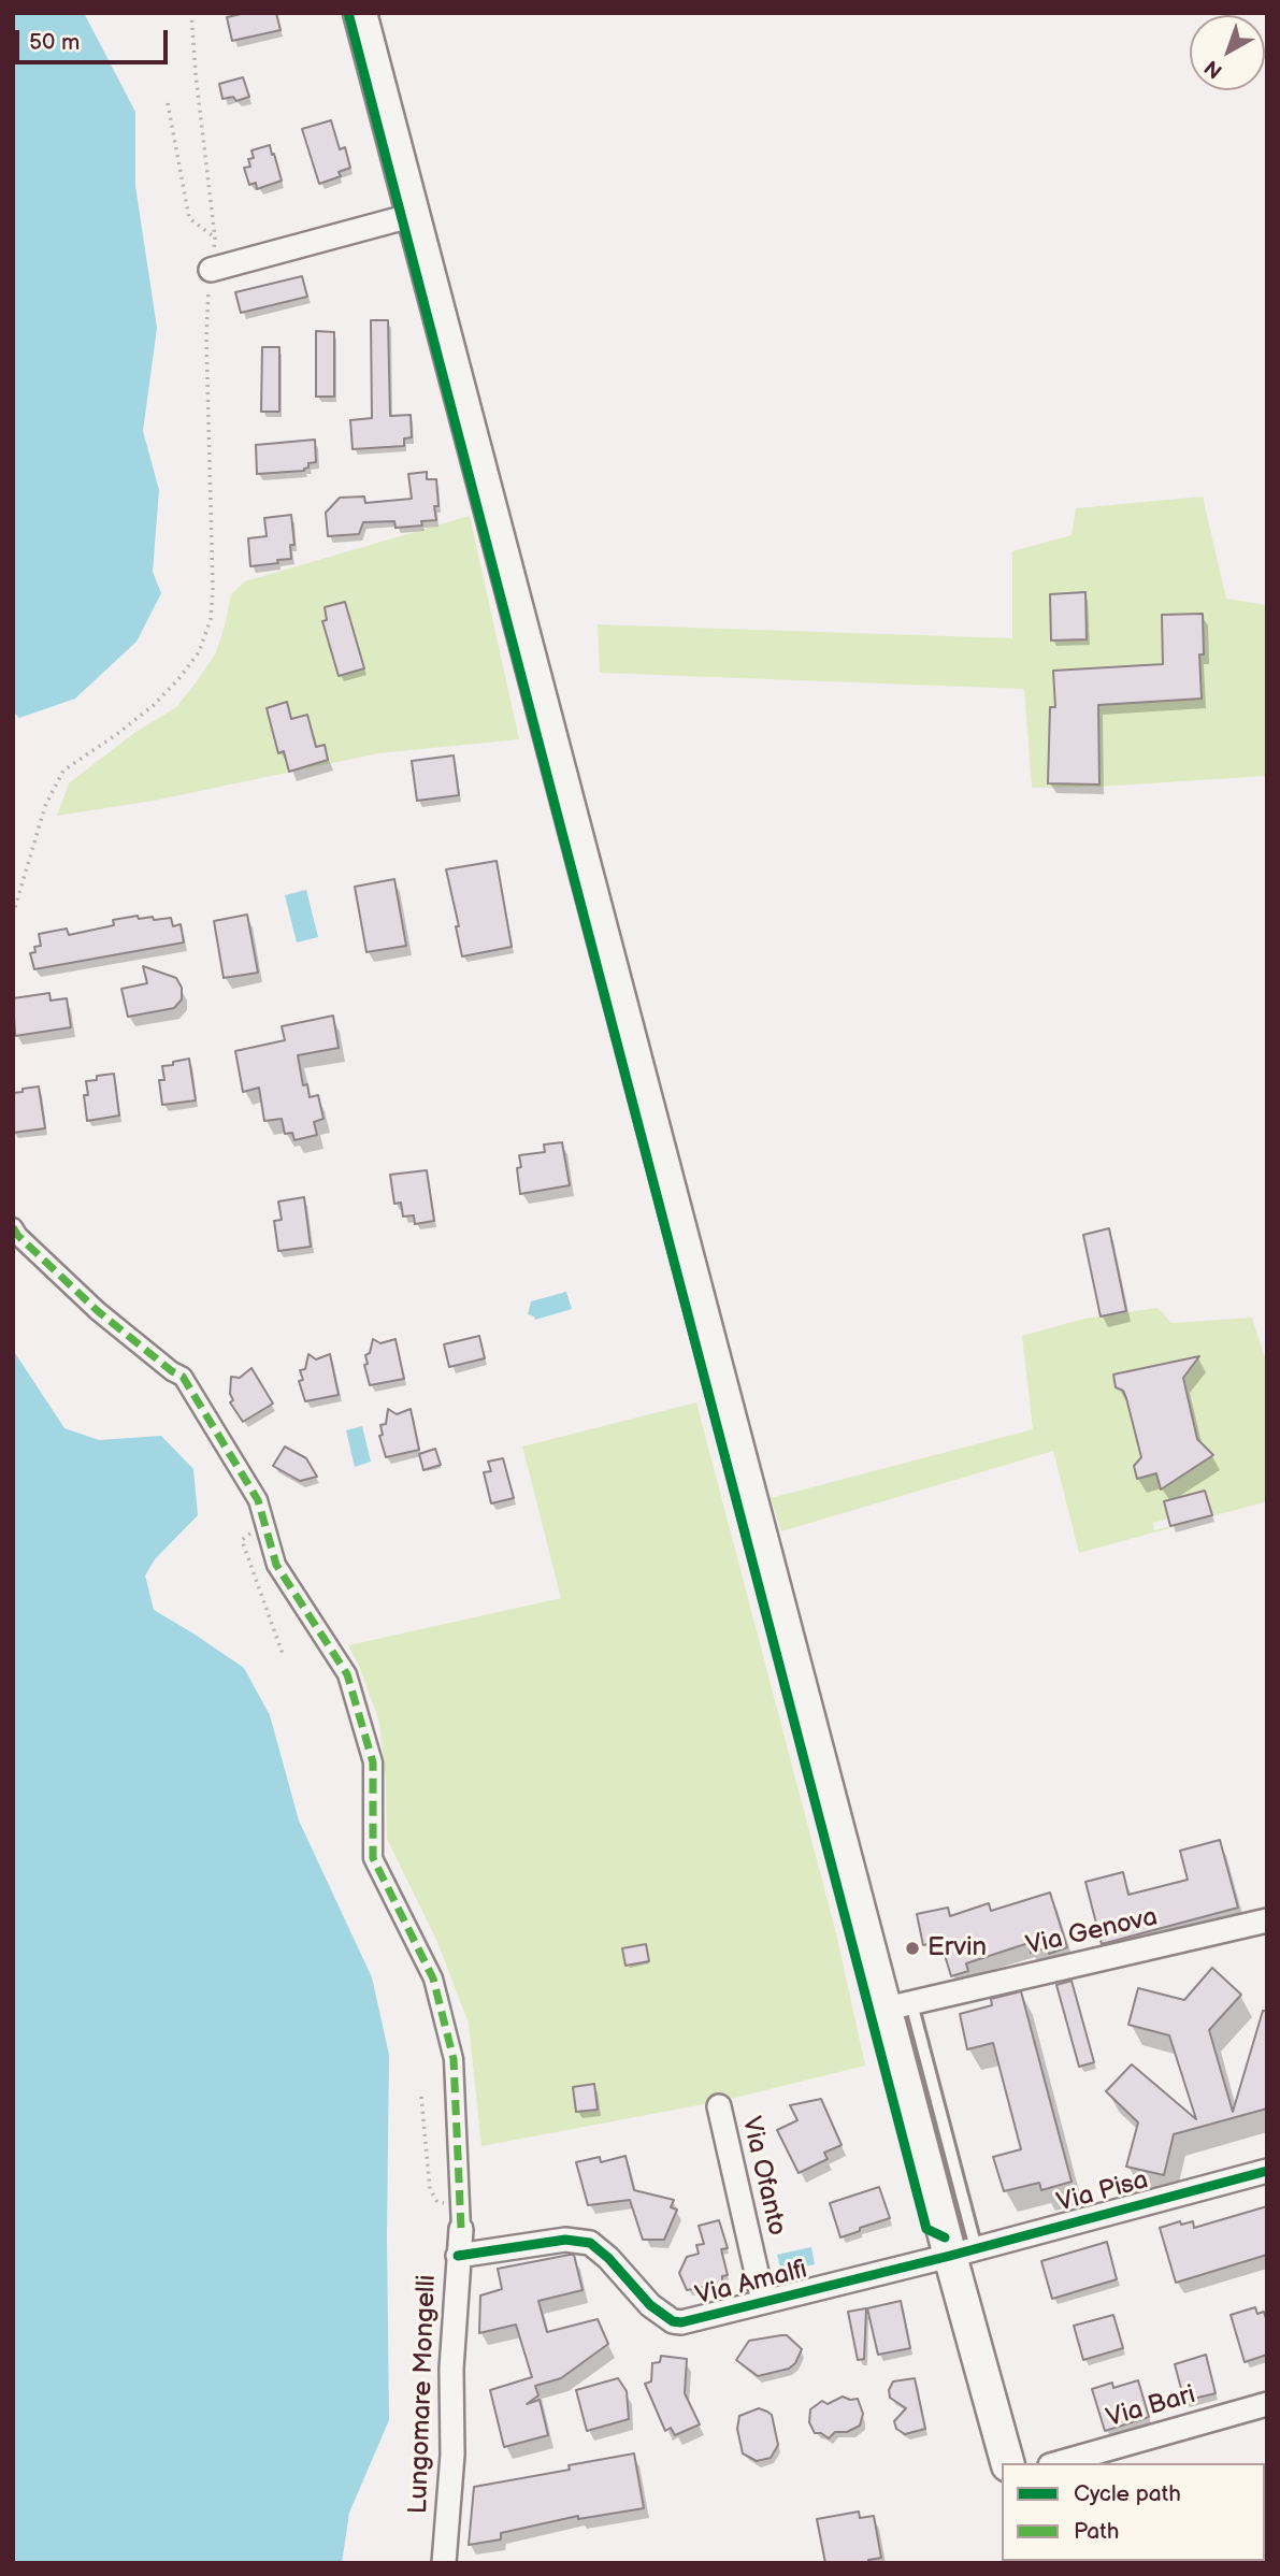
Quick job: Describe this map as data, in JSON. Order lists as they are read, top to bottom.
{
  "streets": {
    "street": [
      "Via Genova",
      "Via Ofanto",
      "Via Pisa",
      "Via Amalfi",
      "Lungomare Mongelli",
      "Via Bari"
    ]
  },
  "crossings": [
    ["Via Ofanto", "Via Amalfi"],
    ["Via Pisa", "Via Amalfi"],
    ["Via Amalfi", "Lungomare Mongelli"]
  ],
  "places": ["Ervin"],
  "legend": ["Cycle path", "Path"],
  "scale_bar": "50 m",
  "north": "bottom left"
}
